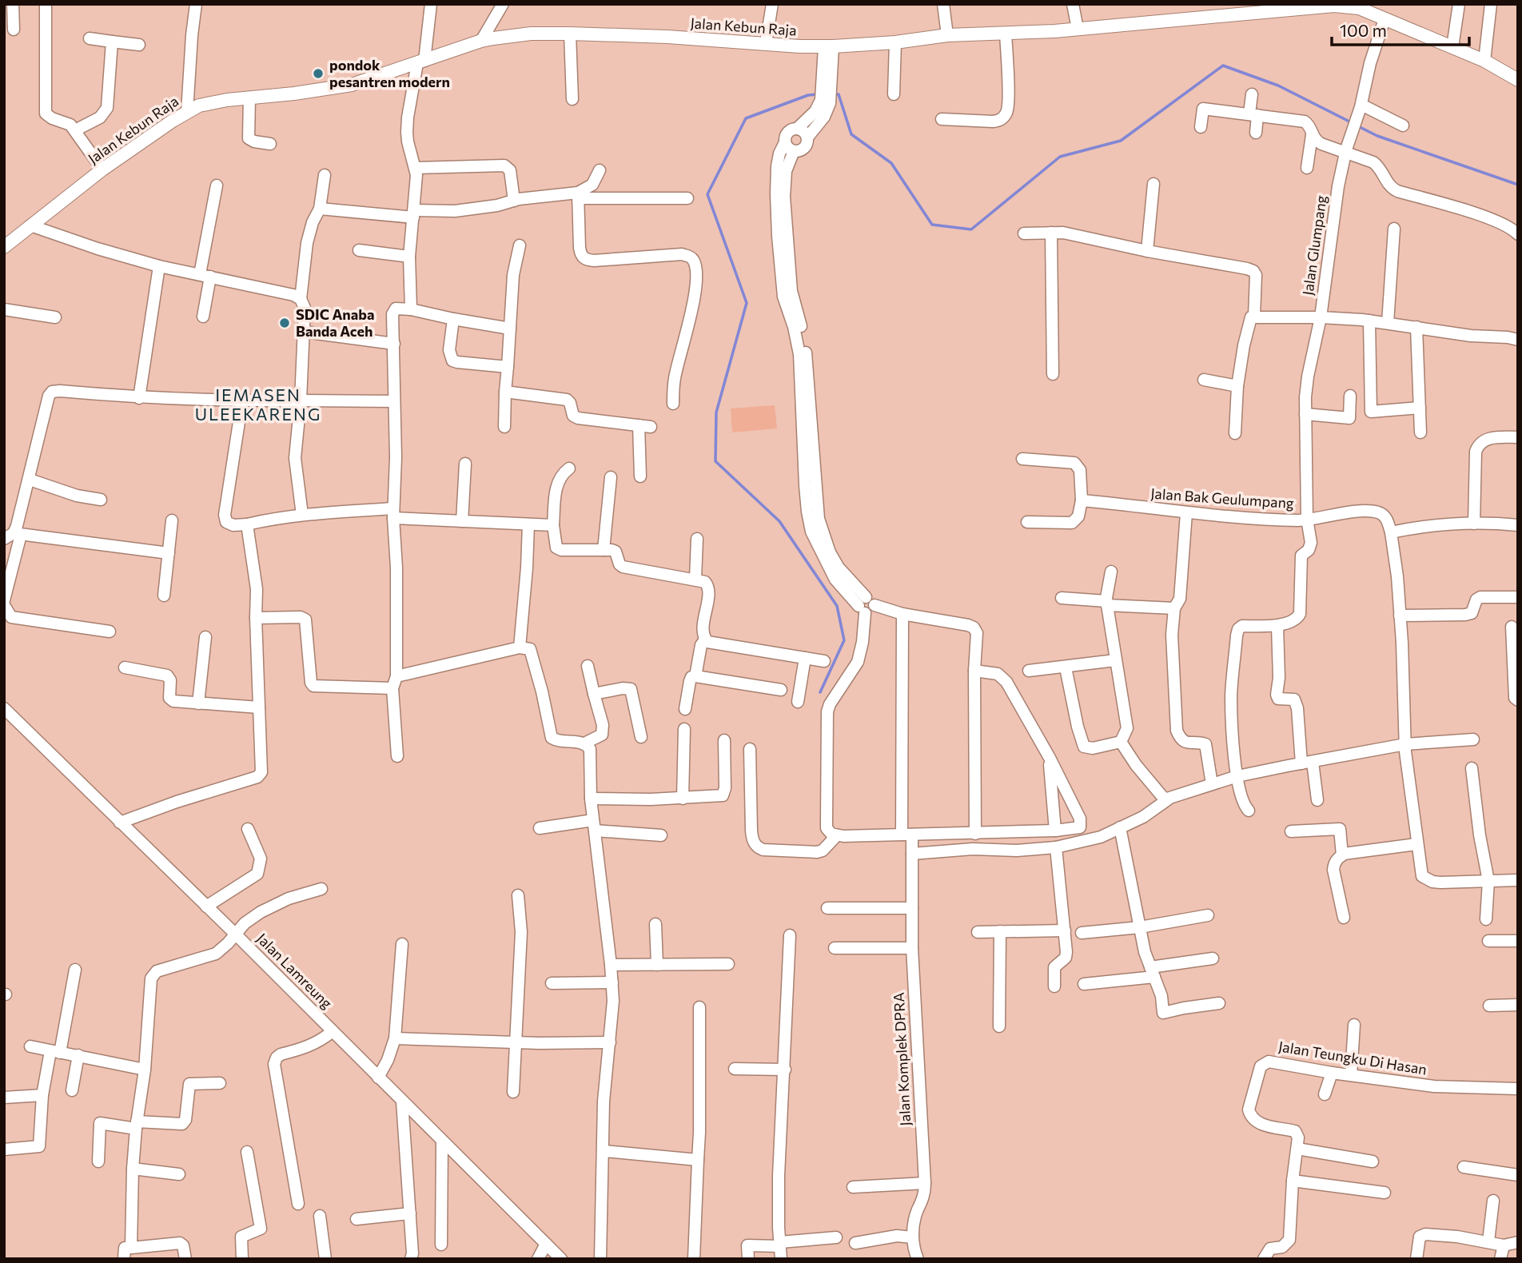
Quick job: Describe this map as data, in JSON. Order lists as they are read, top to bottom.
{
  "streets": {
    "street": [
      "Jalan Kebun Raja",
      "Jalan Glumpang",
      "Jalan Bak Geulumpang",
      "Jalan Lamreung",
      "Jalan Teungku Di Hasan",
      "Jalan Komplek DPRA"
    ]
  },
  "crossings": [
    ["Jalan Kebun Raja", "Jalan Glumpang"],
    ["Jalan Glumpang", "Jalan Bak Geulumpang"]
  ],
  "districts": ["IEMASEN ULEEKARENG"],
  "places": ["pondok pesantren modern", "SDIC Anaba Banda Aceh"],
  "scale_bar": "100 m"
}
